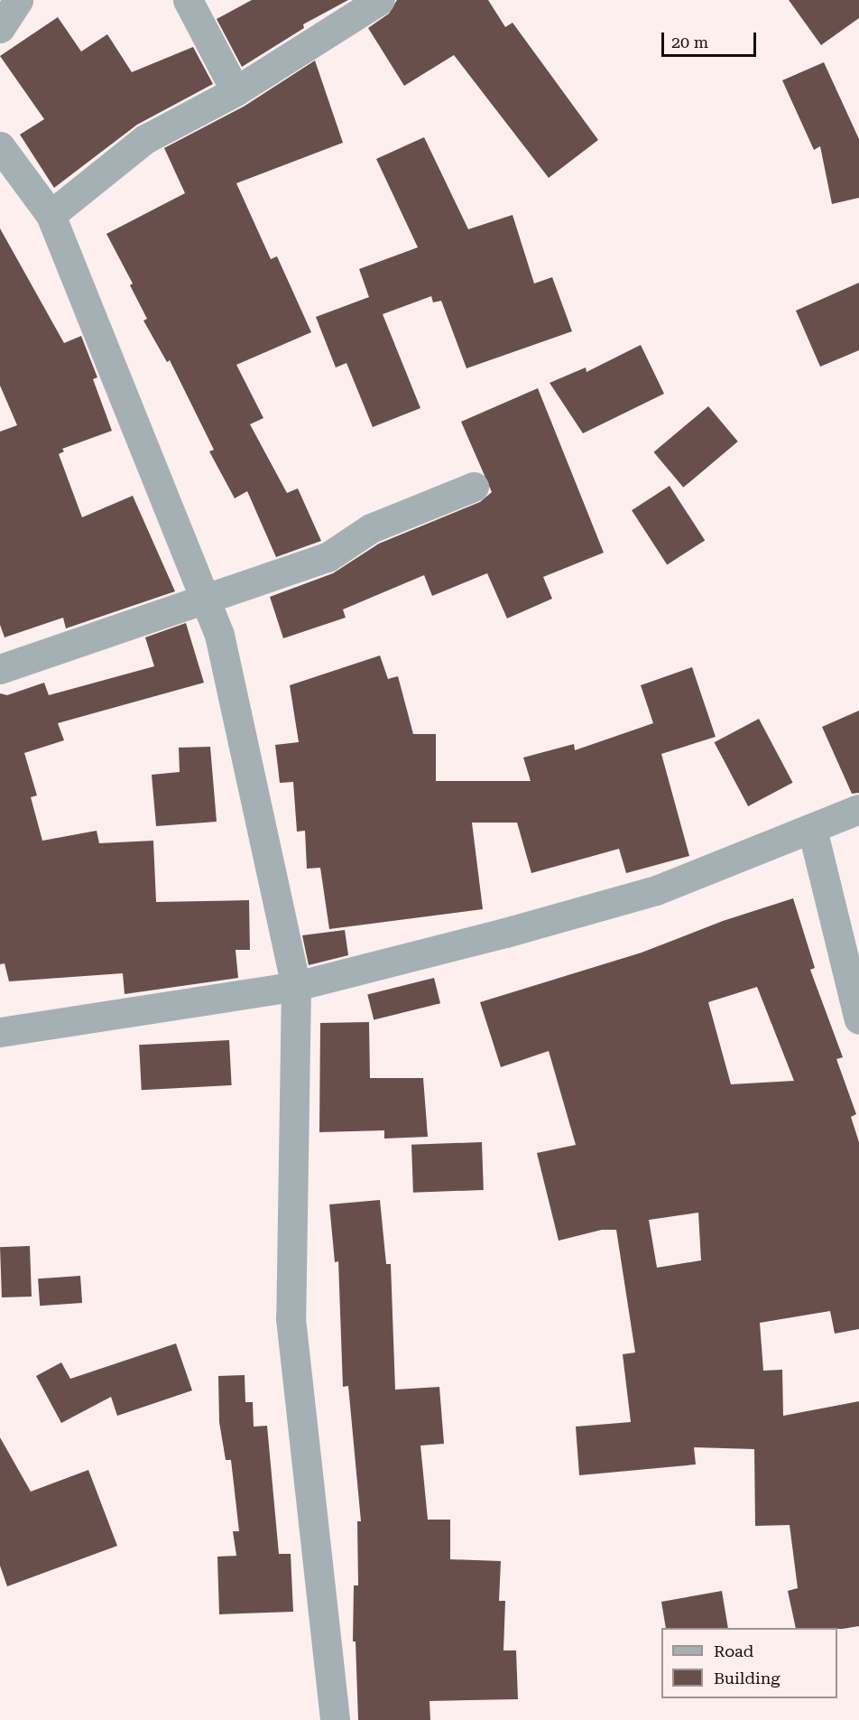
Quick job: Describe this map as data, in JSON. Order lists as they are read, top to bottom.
{
  "legend": ["Road", "Building"],
  "scale_bar": "20 m"
}
